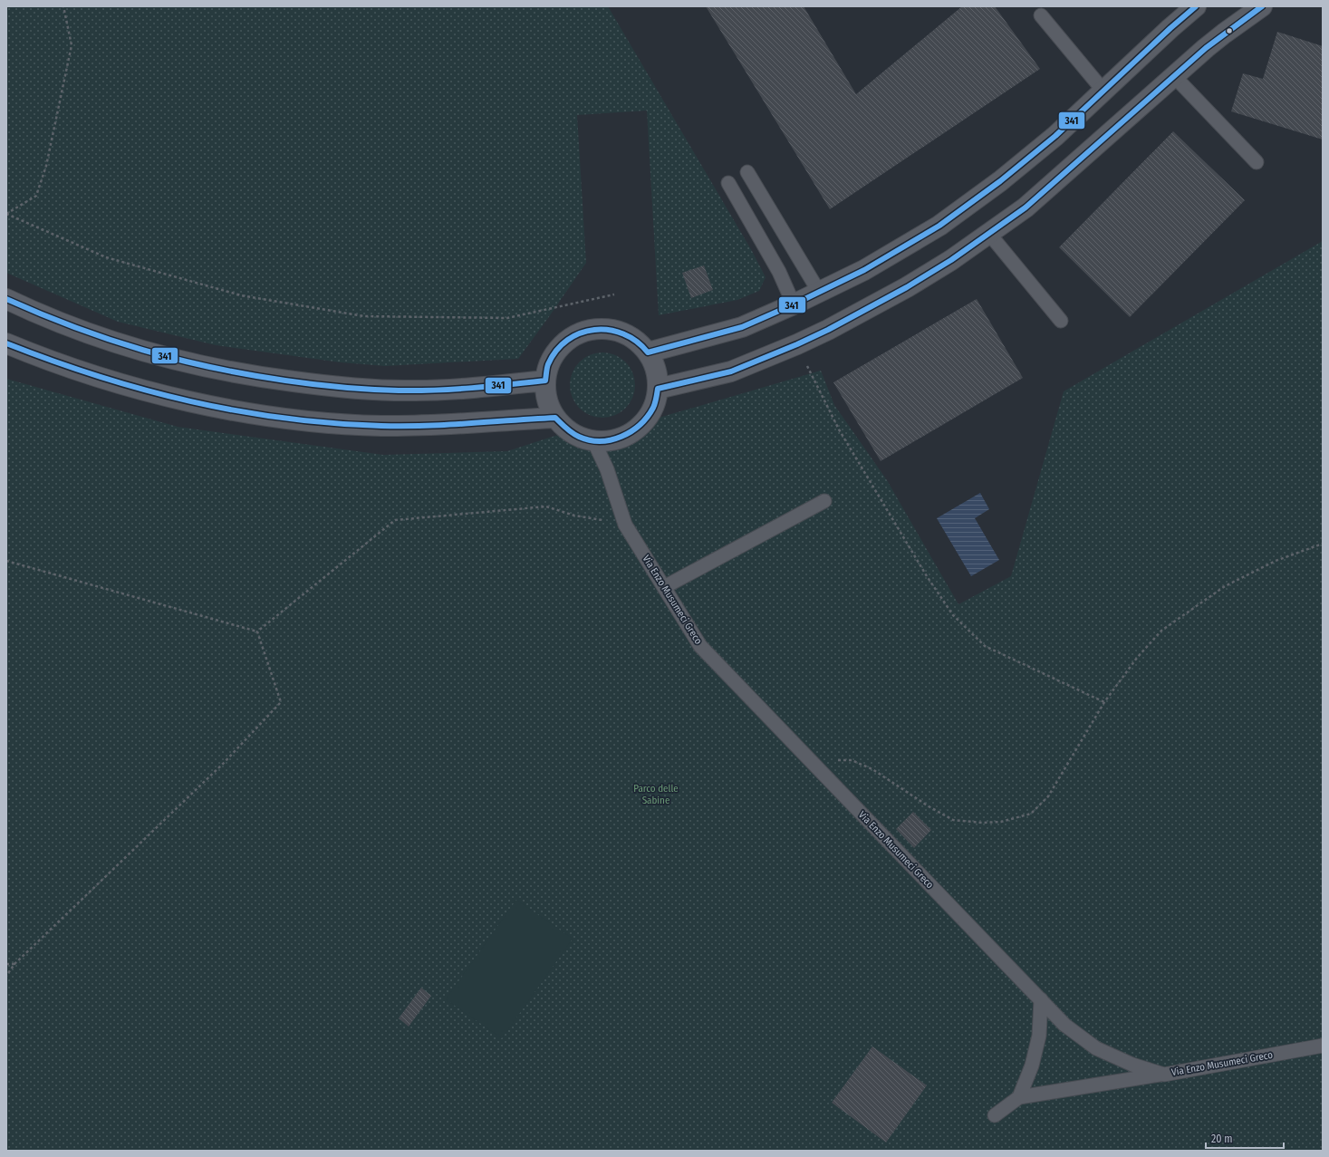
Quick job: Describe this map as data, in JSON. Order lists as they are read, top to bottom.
{
  "streets": {
    "lane": ["Via Enzo Musumeci Greco"]
  },
  "parks": ["Parco delle Sabine"],
  "lines": ["transit line 341"],
  "scale_bar": "20 m"
}
